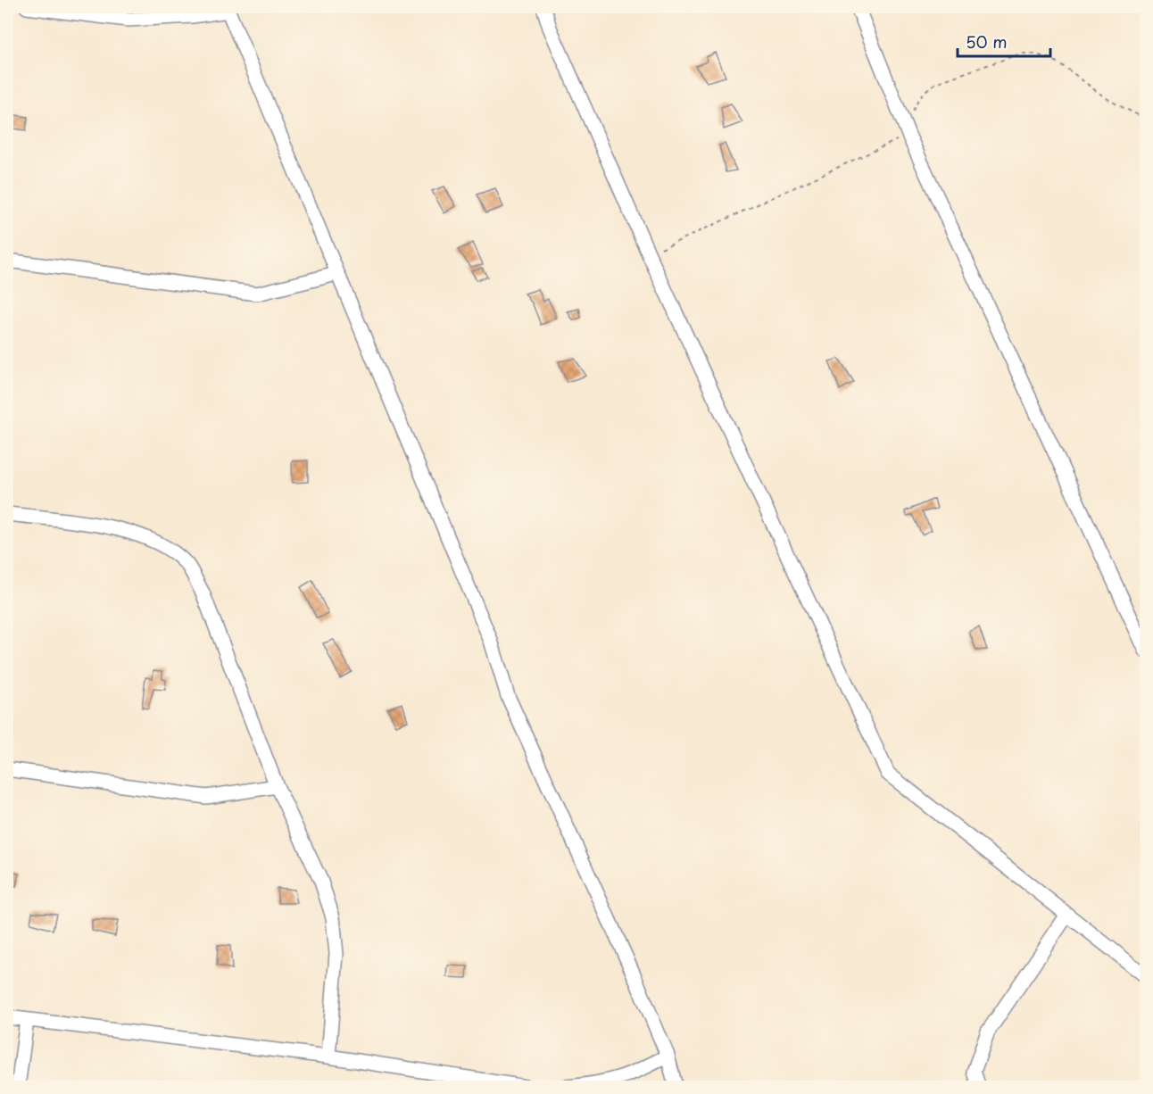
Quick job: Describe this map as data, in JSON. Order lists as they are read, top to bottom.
{
  "scale_bar": "50 m"
}
